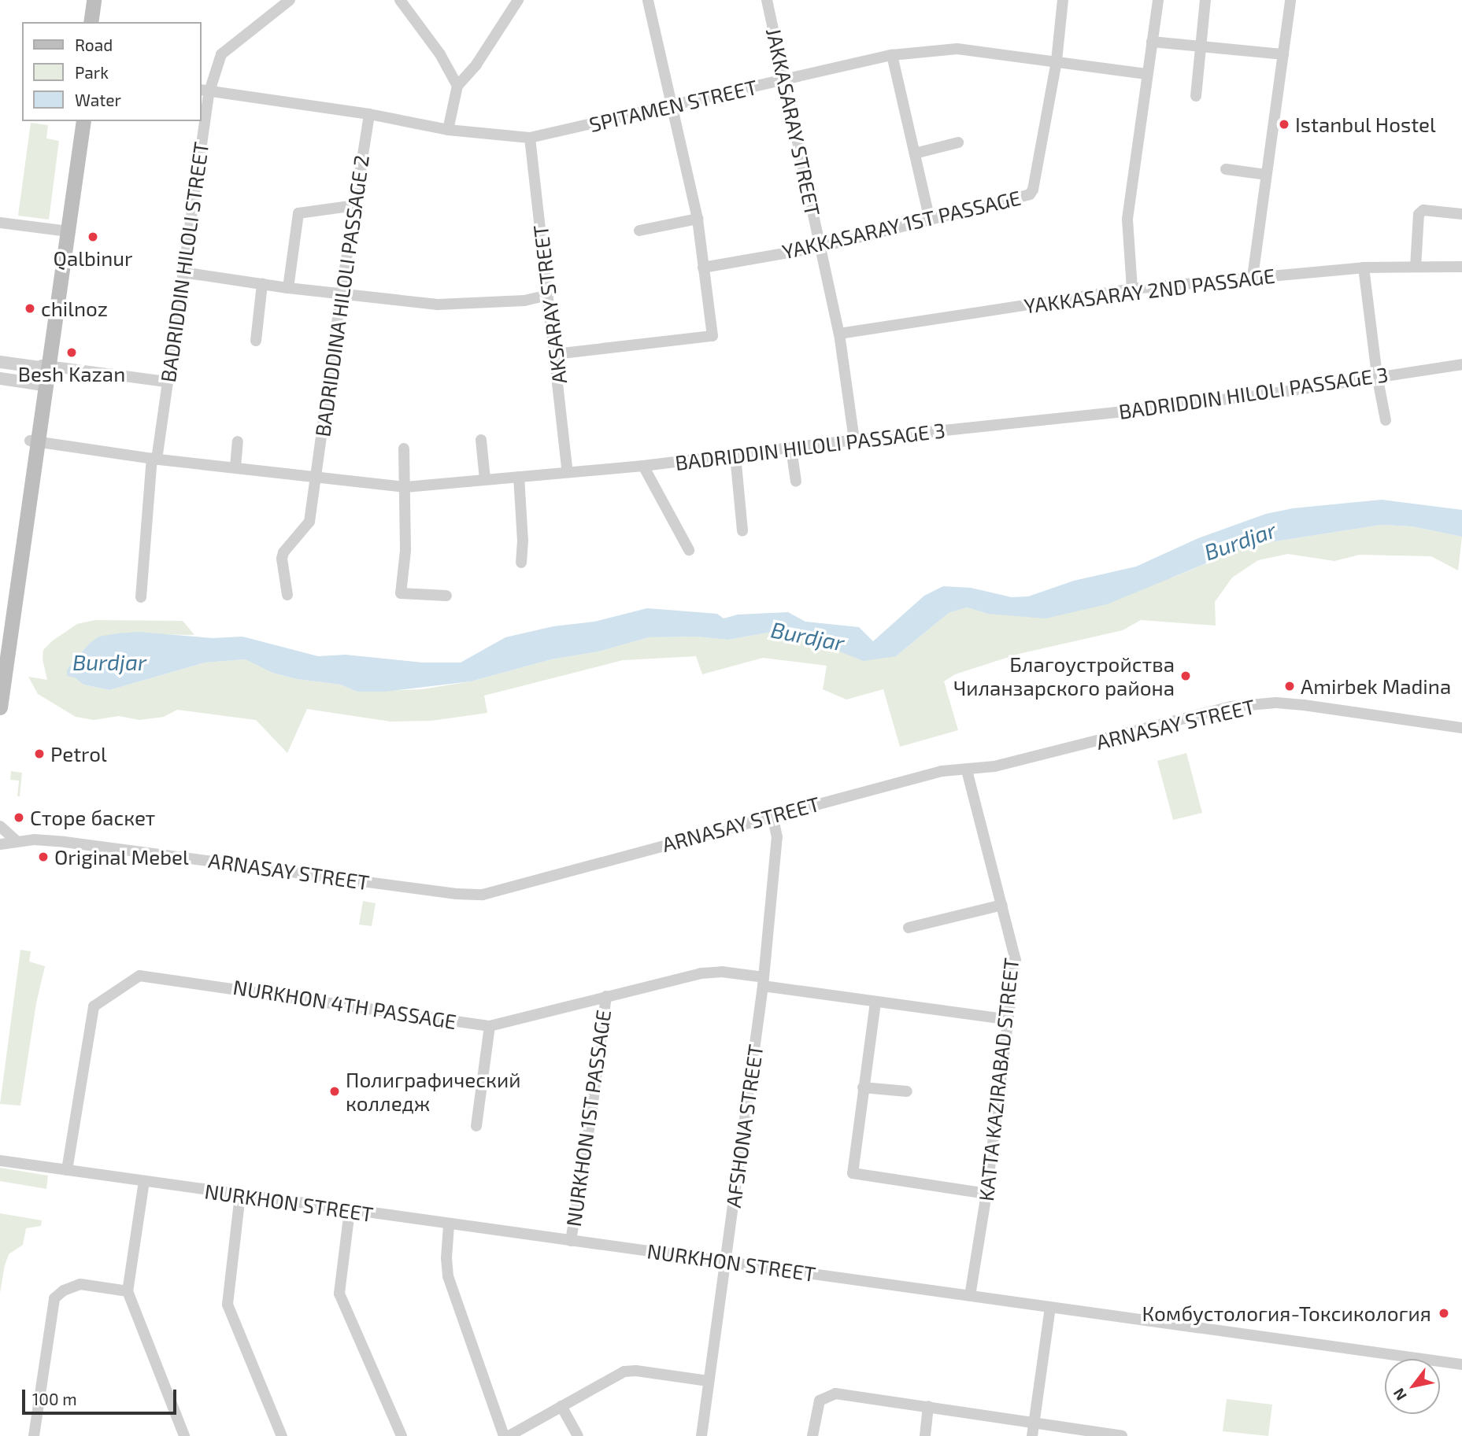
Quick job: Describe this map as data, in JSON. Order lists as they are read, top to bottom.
{
  "streets": {
    "street": [
      "SPITAMEN STREET",
      "JAKKASARAY STREET",
      "YAKKASARAY 1ST PASSAGE",
      "BADRIDDIN HILOLI STREET",
      "YAKKASARAY 2ND PASSAGE",
      "BADRIDDINA HILOLI PASSAGE 2",
      "AKSARAY STREET",
      "BADRIDDIN HILOLI PASSAGE 3",
      "ARNASAY STREET",
      "NURKHON 4TH PASSAGE",
      "KATTA KAZIRABAD STREET",
      "NURKHON 1ST PASSAGE",
      "AFSHONA STREET",
      "NURKHON STREET"
    ]
  },
  "crossings": [
    ["SPITAMEN STREET", "JAKKASARAY STREET"],
    ["SPITAMEN STREET", "YAKKASARAY 1ST PASSAGE"],
    ["SPITAMEN STREET", "BADRIDDIN HILOLI STREET"],
    ["SPITAMEN STREET", "BADRIDDINA HILOLI PASSAGE 2"],
    ["SPITAMEN STREET", "AKSARAY STREET"],
    ["JAKKASARAY STREET", "YAKKASARAY 1ST PASSAGE"],
    ["JAKKASARAY STREET", "YAKKASARAY 2ND PASSAGE"],
    ["JAKKASARAY STREET", "BADRIDDIN HILOLI PASSAGE 3"],
    ["BADRIDDIN HILOLI STREET", "BADRIDDIN HILOLI PASSAGE 3"],
    ["BADRIDDINA HILOLI PASSAGE 2", "BADRIDDIN HILOLI PASSAGE 3"],
    ["AKSARAY STREET", "BADRIDDIN HILOLI PASSAGE 3"],
    ["ARNASAY STREET", "KATTA KAZIRABAD STREET"],
    ["ARNASAY STREET", "AFSHONA STREET"],
    ["NURKHON 4TH PASSAGE", "KATTA KAZIRABAD STREET"],
    ["NURKHON 4TH PASSAGE", "NURKHON 1ST PASSAGE"],
    ["NURKHON 4TH PASSAGE", "AFSHONA STREET"],
    ["NURKHON 4TH PASSAGE", "NURKHON STREET"],
    ["KATTA KAZIRABAD STREET", "NURKHON STREET"],
    ["NURKHON 1ST PASSAGE", "NURKHON STREET"],
    ["AFSHONA STREET", "NURKHON STREET"]
  ],
  "water": ["Burdjar"],
  "places": [
    "Istanbul Hostel",
    "Qalbinur",
    "chilnoz",
    "Besh Kazan",
    "Благоустройства Чиланзарского района",
    "Amirbek Madina",
    "Petrol",
    "Сторе баскет",
    "Original Mebel",
    "Полиграфический колледж",
    "Комбустология-Токсикология"
  ],
  "legend": ["Road", "Park", "Water"],
  "scale_bar": "100 m",
  "north": "bottom left"
}
